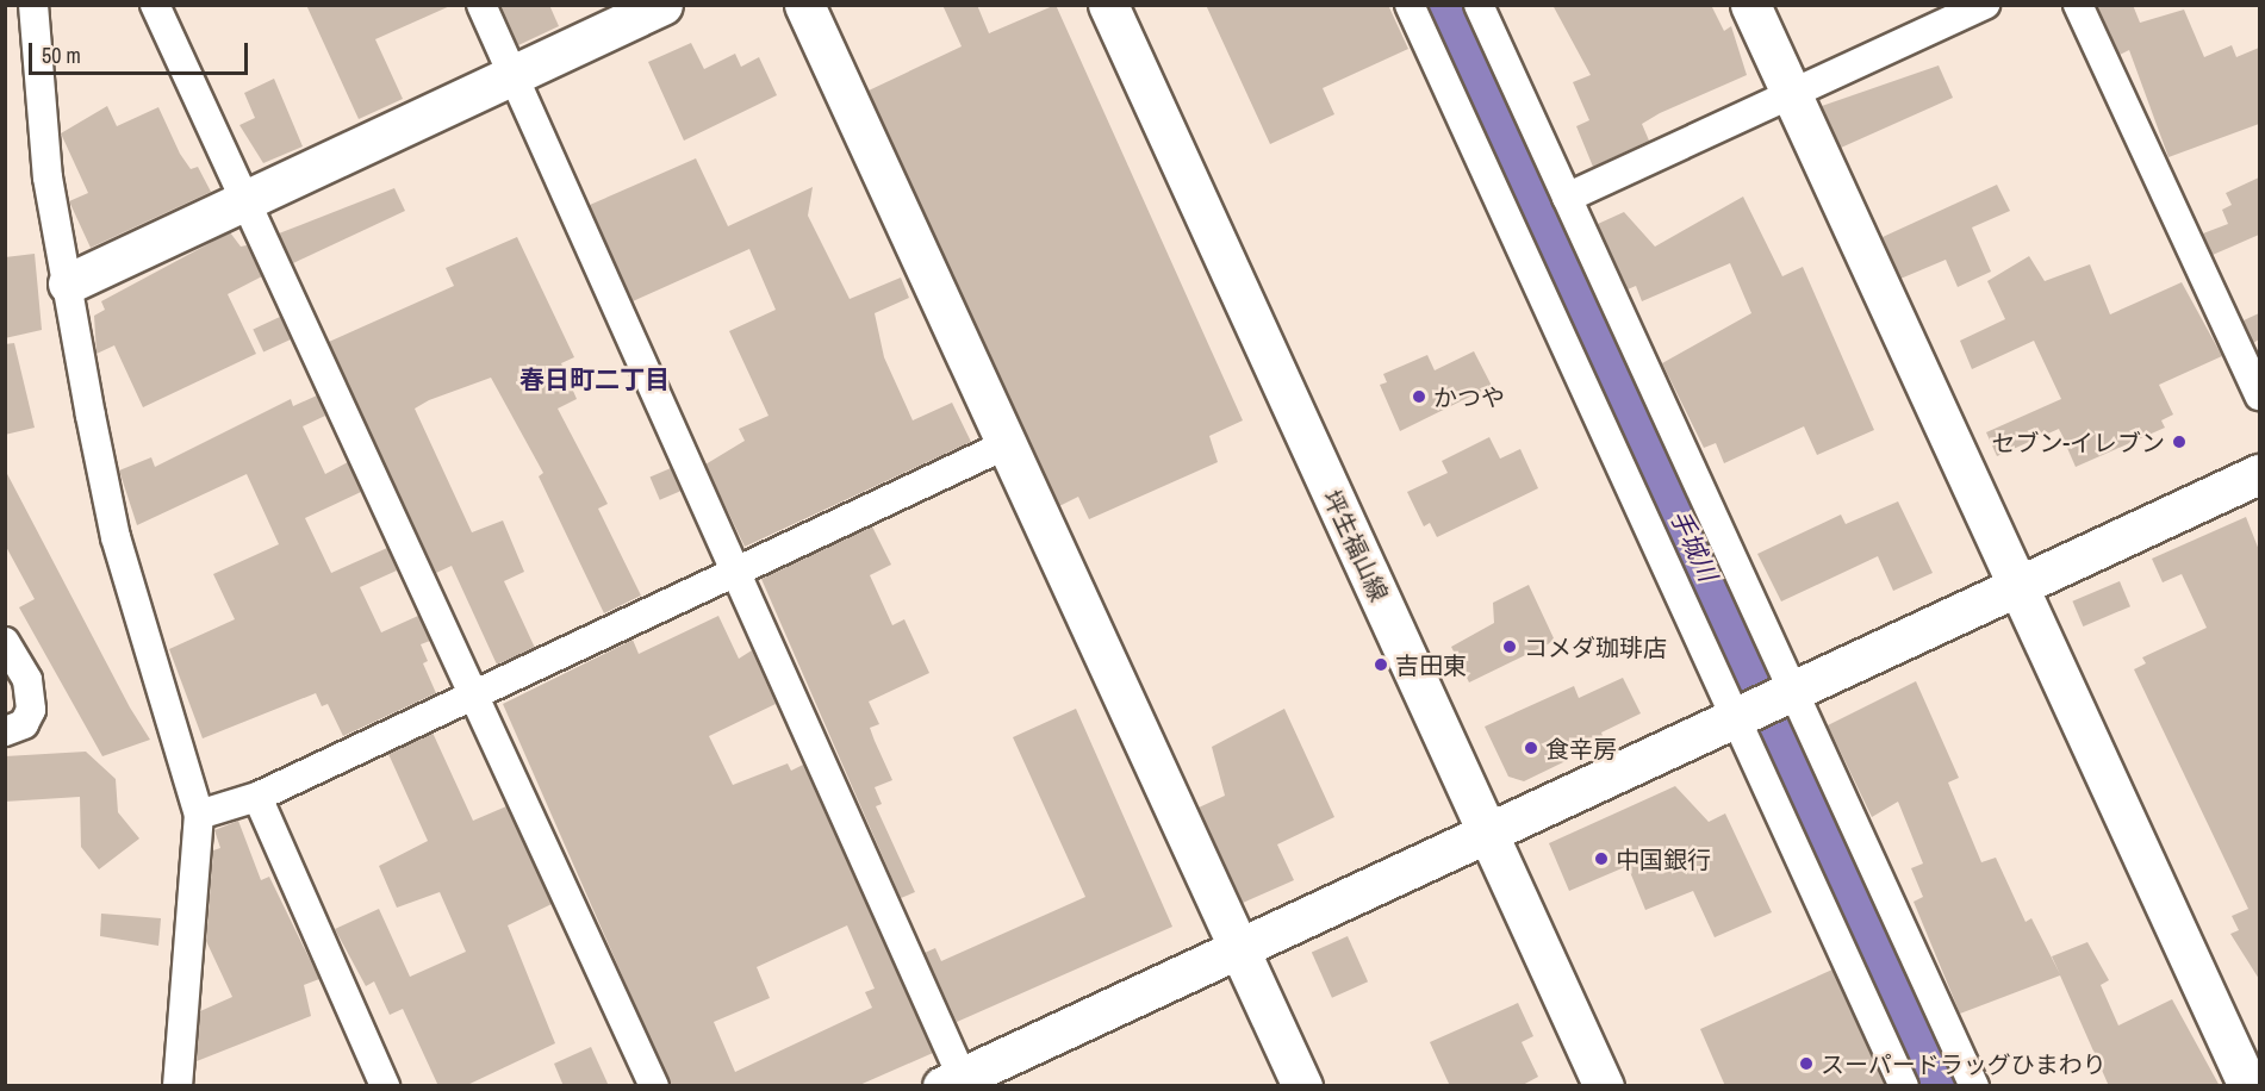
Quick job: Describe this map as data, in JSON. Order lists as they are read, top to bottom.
{
  "streets": {
    "street": ["坪生福山線"]
  },
  "districts": ["春日町二丁目"],
  "water": ["手城川"],
  "places": [
    "かつや",
    "セブン-イレブン",
    "コメダ珈琲店",
    "吉田東",
    "食辛房",
    "中国銀行",
    "スーパードラッグひまわり"
  ],
  "scale_bar": "50 m"
}
